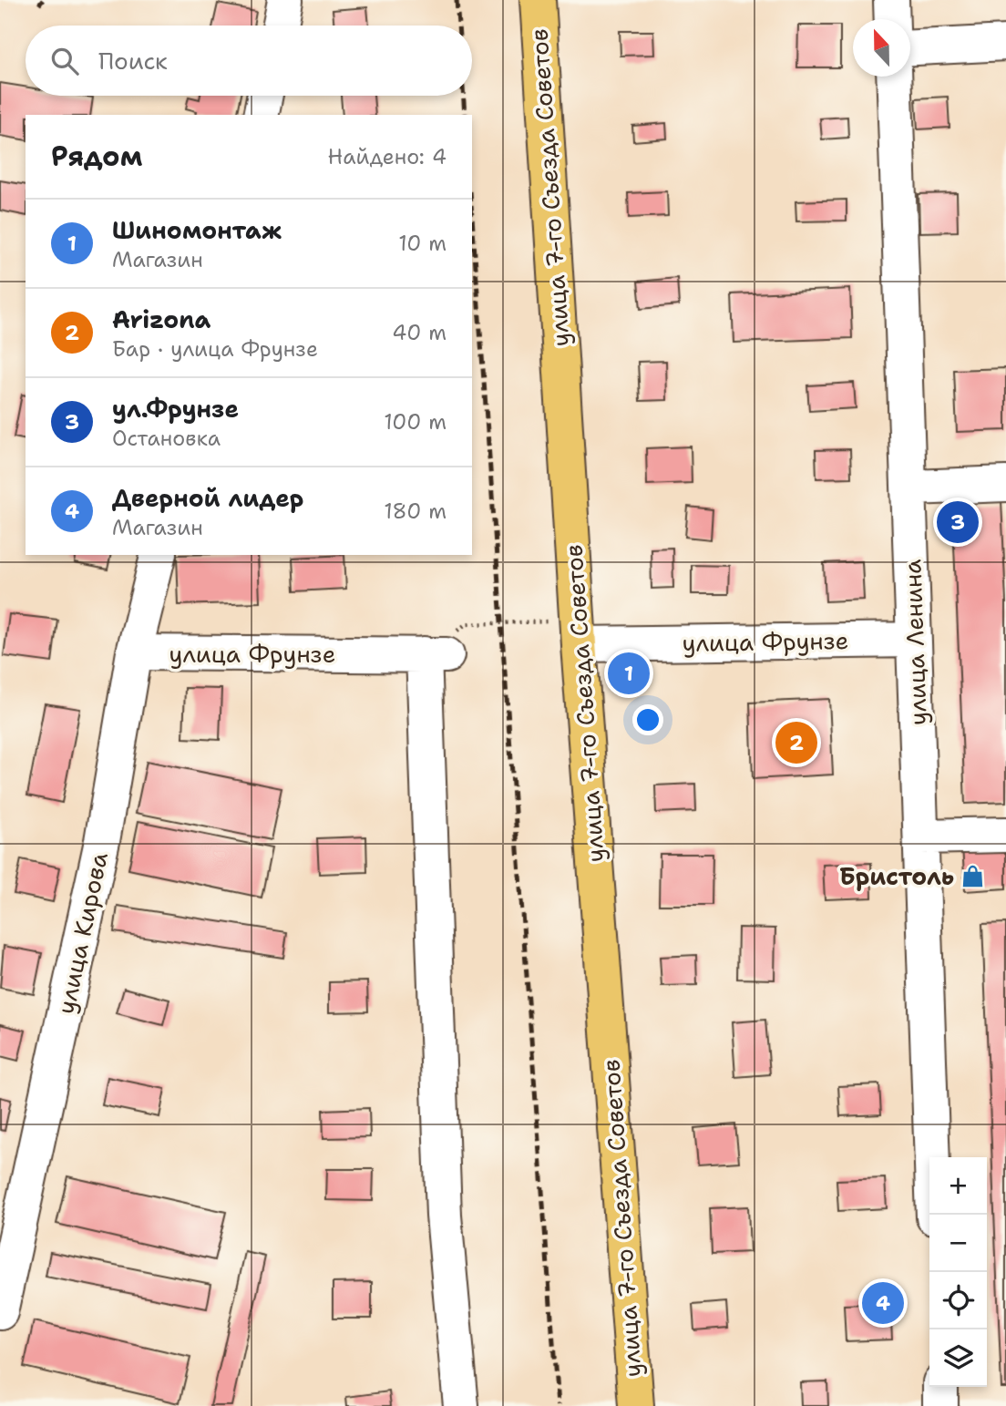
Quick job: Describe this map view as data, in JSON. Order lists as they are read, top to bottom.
{
  "streets": {
    "main road": ["улица 7-го Съезда Советов"],
    "street": ["улица Фрунзе", "улица Ленина", "улица Кирова"]
  },
  "crossings": [
    ["улица 7-го Съезда Советов", "улица Фрунзе"],
    ["улица Фрунзе", "улица Ленина"],
    ["улица Фрунзе", "улица Кирова"]
  ],
  "places": {
    "shop": ["Бристоль"]
  },
  "north": "top",
  "page": {
    "search": "Поиск",
    "heading": ["Рядом", "Найдено: 4"],
    "list": [
      {
        "mark": "1",
        "name": "Шиномонтаж",
        "note": "Магазин",
        "value": "10 m"
      },
      {
        "mark": "2",
        "name": "Arizona",
        "note": "Бар · улица Фрунзе",
        "value": "40 m"
      },
      {
        "mark": "3",
        "name": "ул.Фрунзе",
        "note": "Остановка",
        "value": "100 m"
      },
      {
        "mark": "4",
        "name": "Дверной лидер",
        "note": "Магазин",
        "value": "180 m"
      }
    ],
    "pins": [
      "3",
      "1",
      "2",
      "4"
    ],
    "map_buttons": ["+", "−"]
  }
}
